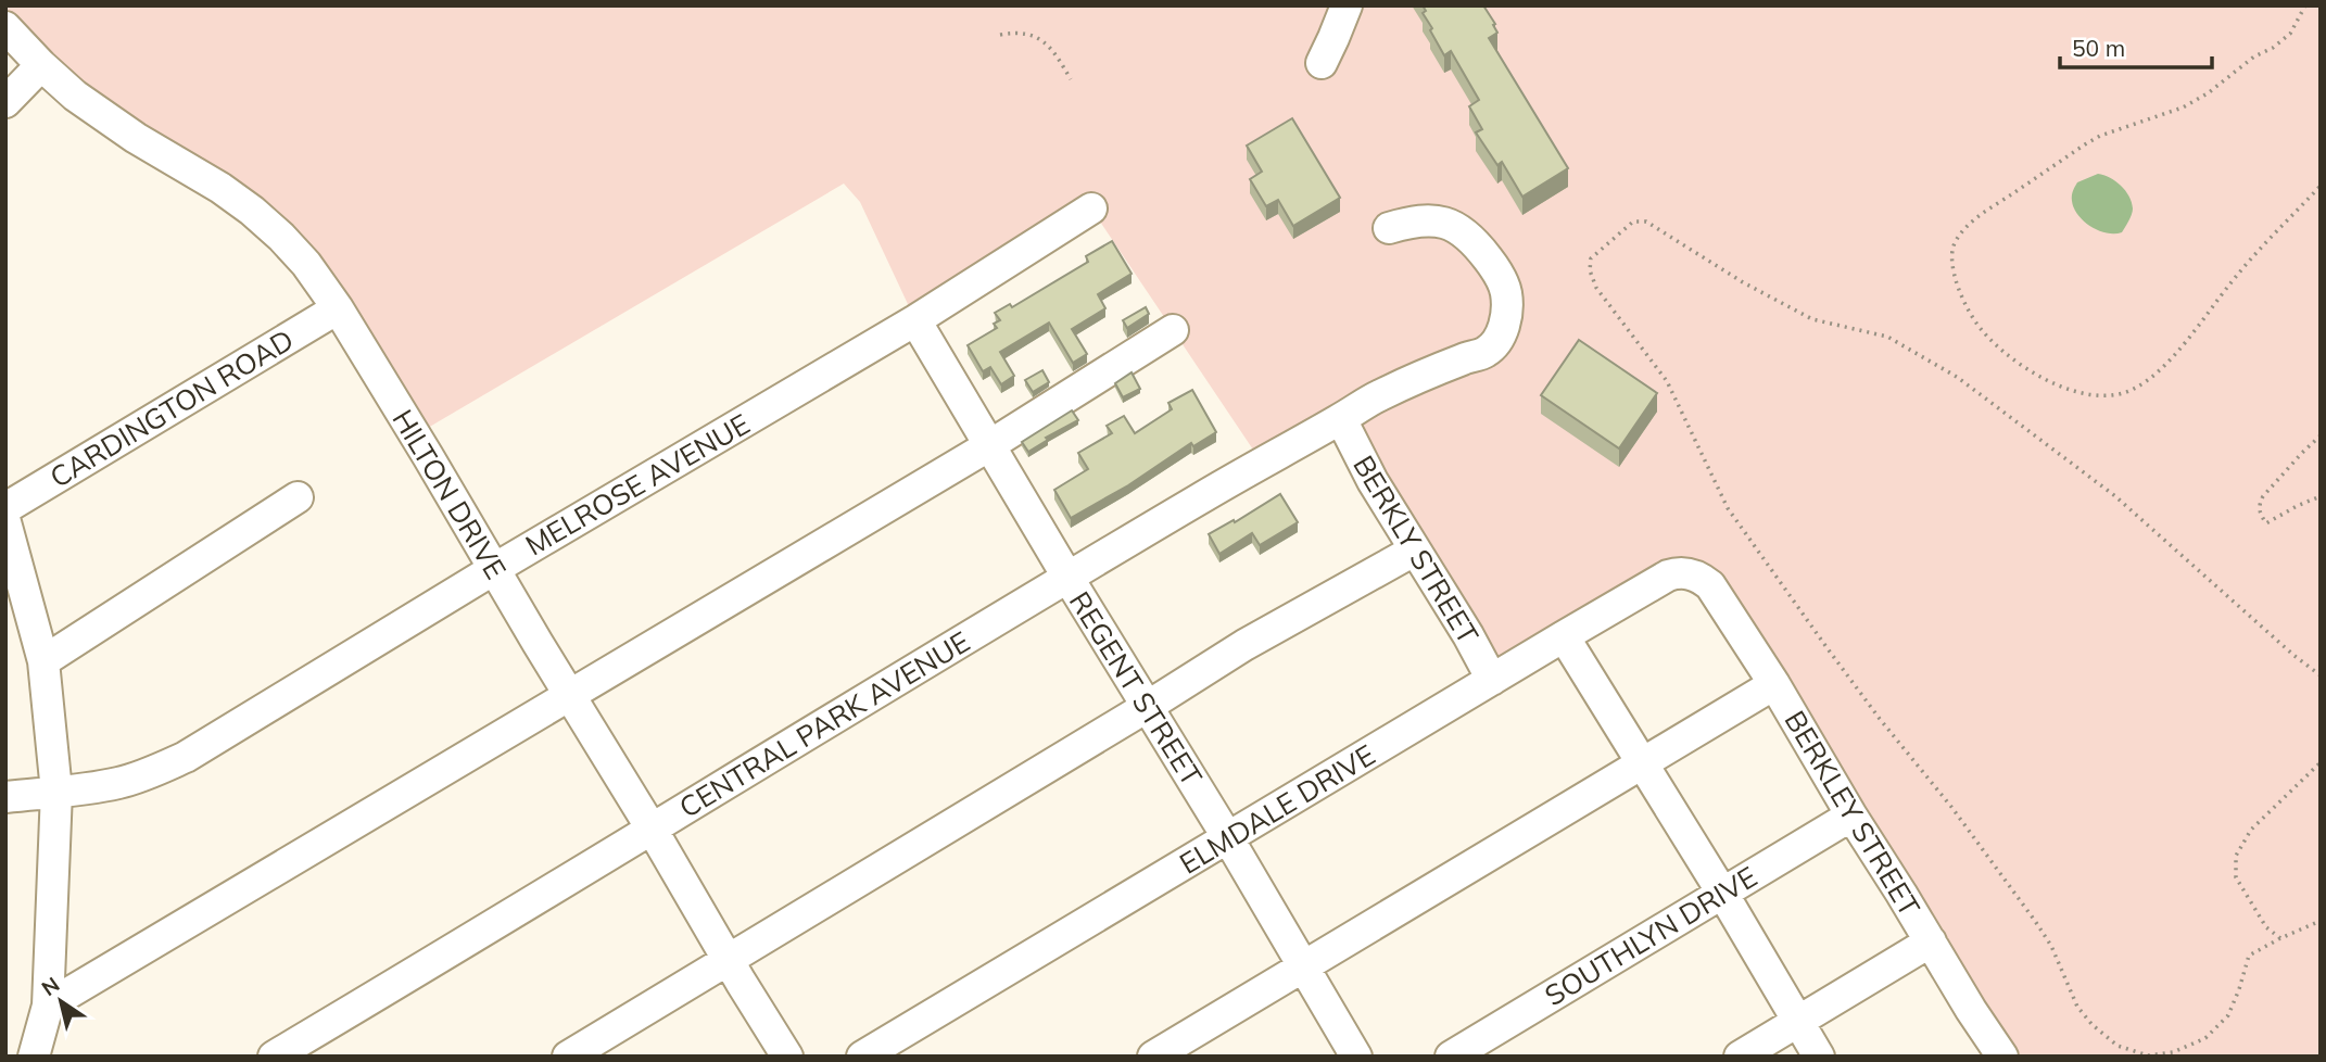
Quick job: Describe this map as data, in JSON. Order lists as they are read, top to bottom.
{
  "streets": {
    "street": [
      "CARDINGTON ROAD",
      "MELROSE AVENUE",
      "HILTON DRIVE",
      "BERKLY STREET",
      "REGENT STREET",
      "CENTRAL PARK AVENUE",
      "ELMDALE DRIVE",
      "BERKLEY STREET",
      "SOUTHLYN DRIVE"
    ]
  },
  "crossings": [
    ["CARDINGTON ROAD", "HILTON DRIVE"],
    ["MELROSE AVENUE", "HILTON DRIVE"],
    ["MELROSE AVENUE", "REGENT STREET"],
    ["HILTON DRIVE", "CENTRAL PARK AVENUE"],
    ["BERKLY STREET", "CENTRAL PARK AVENUE"],
    ["BERKLY STREET", "ELMDALE DRIVE"],
    ["REGENT STREET", "CENTRAL PARK AVENUE"],
    ["REGENT STREET", "ELMDALE DRIVE"],
    ["ELMDALE DRIVE", "BERKLEY STREET"],
    ["BERKLEY STREET", "SOUTHLYN DRIVE"]
  ],
  "scale_bar": "50 m",
  "north": "top left"
}
